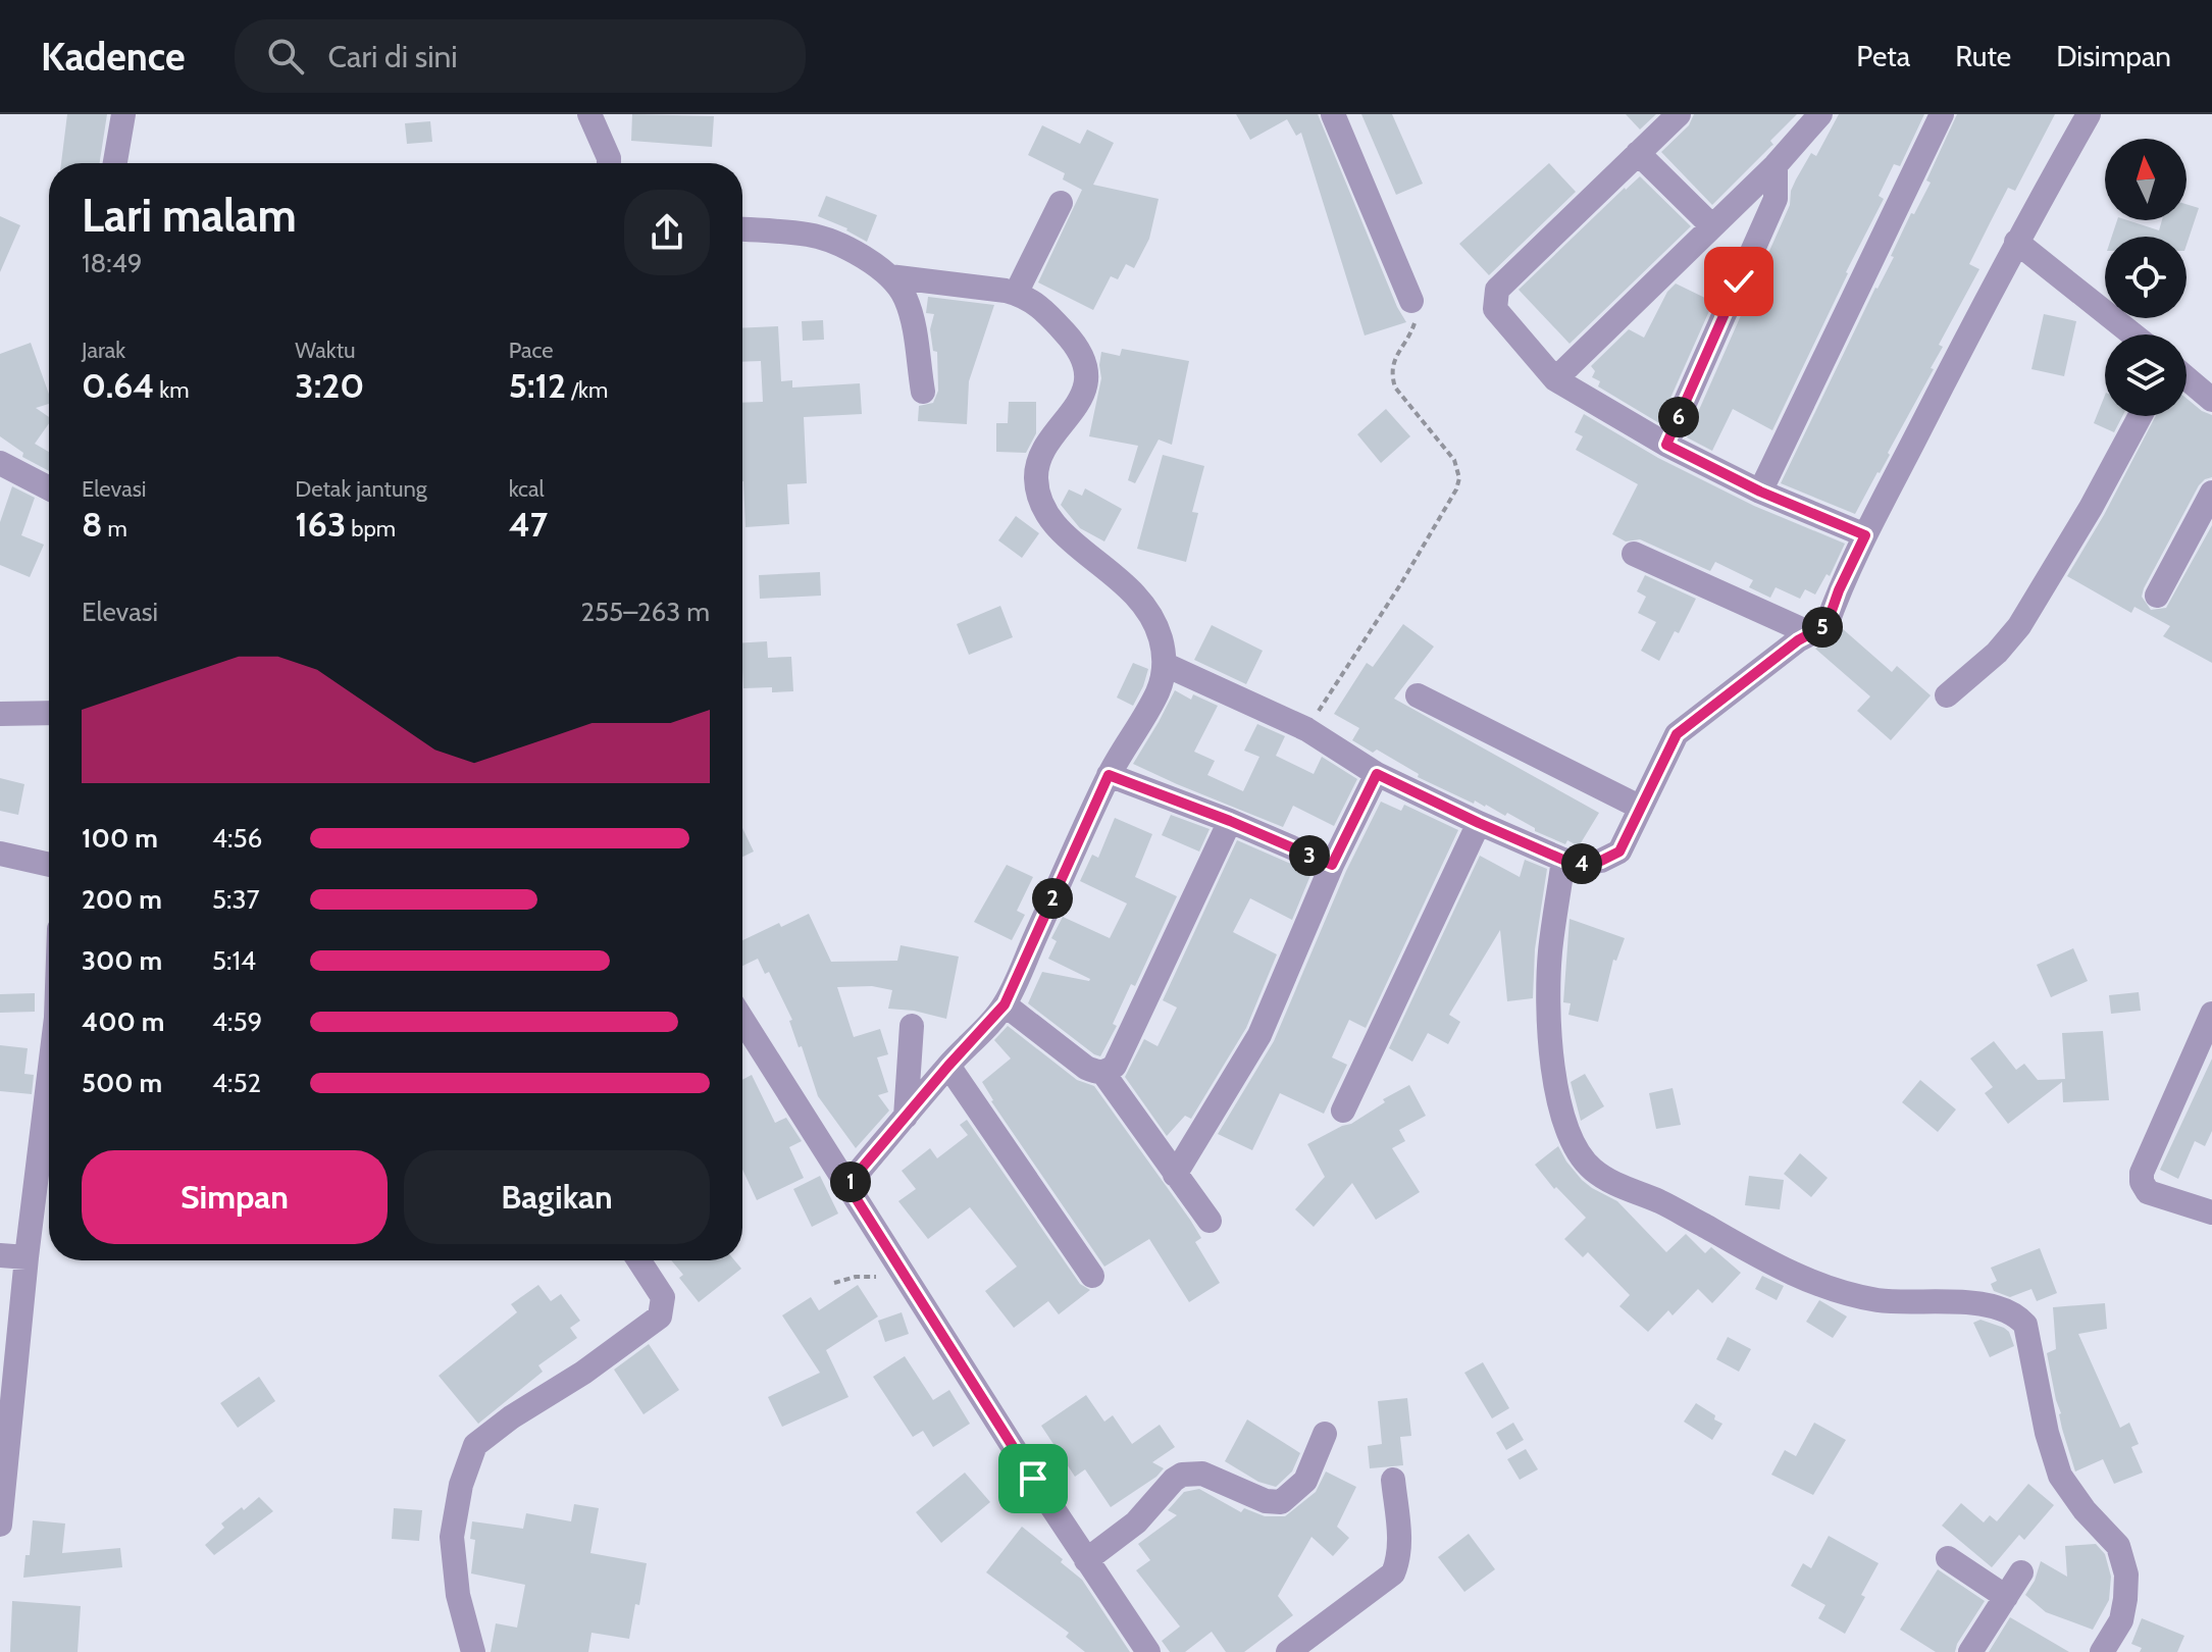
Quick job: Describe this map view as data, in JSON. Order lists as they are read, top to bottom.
{
  "north": "top",
  "page": {
    "header": "Kadence",
    "search": "Cari di sini",
    "nav": ["Peta", "Rute", "Disimpan"],
    "heading": ["Lari malam", "18:49"],
    "stats": [
      ["Jarak", "0.64 km"],
      ["Waktu", "3:20"],
      ["Pace", "5:12 /km"],
      ["Elevasi", "8 m"],
      ["Detak jantung", "163 bpm"],
      ["kcal", "47"]
    ],
    "pins": [
      "6",
      "5",
      "3",
      "4",
      "2",
      "1"
    ],
    "chart": ["Elevasi", "255–263 m"],
    "list": [
      {
        "name": "100 m",
        "note": "4:56"
      },
      {
        "name": "200 m",
        "note": "5:37"
      },
      {
        "name": "300 m",
        "note": "5:14"
      },
      {
        "name": "400 m",
        "note": "4:59"
      },
      {
        "name": "500 m",
        "note": "4:52"
      }
    ],
    "buttons": ["Simpan", "Bagikan"]
  }
}
